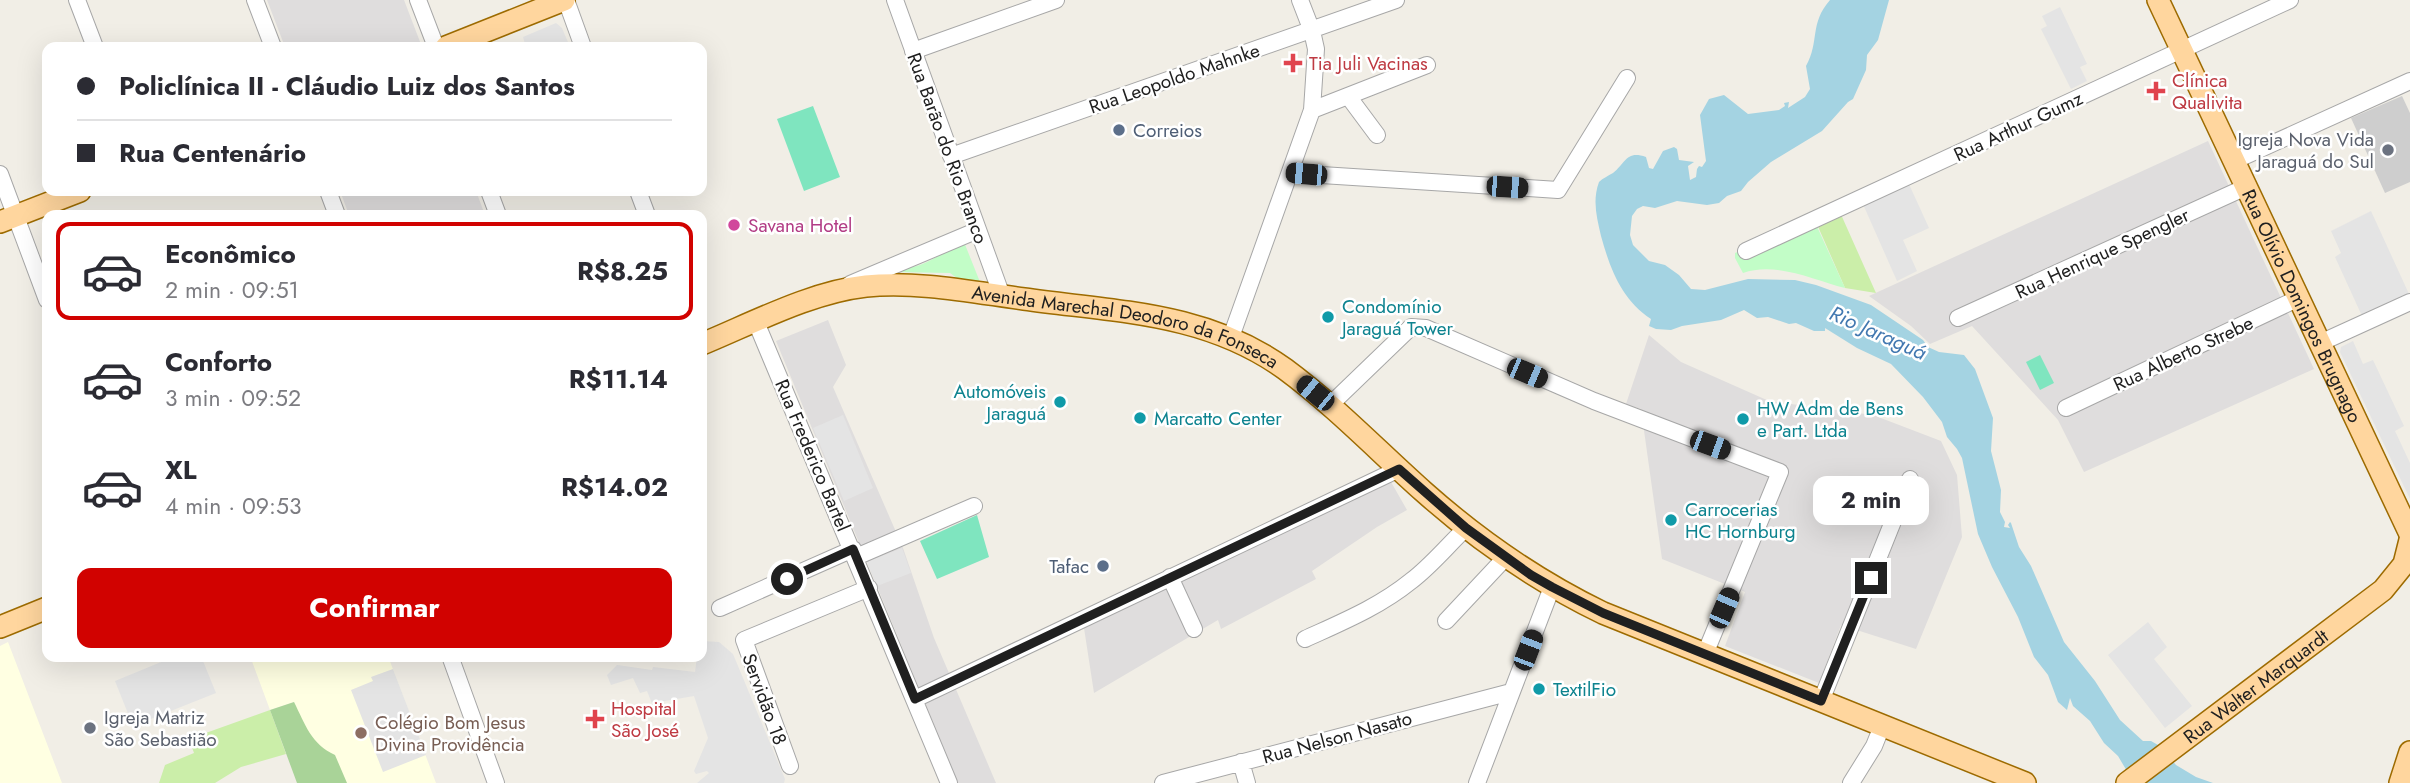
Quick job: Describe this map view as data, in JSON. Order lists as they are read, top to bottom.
{
  "streets": {
    "main road": ["Rua Olívio Domingos Brugnago", "Avenida Marechal Deodoro da Fonseca", "Rua Walter Marquardt"],
    "street": [
      "Rua Leopoldo Mahnke",
      "Rua Arthur Gumz",
      "Rua Barão do Rio Branco",
      "Rua Henrique Spengler",
      "Rua Alberto Strebe",
      "Rua Frederico Bartel",
      "Servidão 18",
      "Rua Nelson Nasato"
    ]
  },
  "crossings": [
    ["Rua Leopoldo Mahnke", "Rua Barão do Rio Branco"],
    ["Rua Arthur Gumz", "Rua Olívio Domingos Brugnago"],
    ["Rua Barão do Rio Branco", "Avenida Marechal Deodoro da Fonseca"],
    ["Rua Henrique Spengler", "Rua Olívio Domingos Brugnago"],
    ["Rua Olívio Domingos Brugnago", "Rua Alberto Strebe"],
    ["Avenida Marechal Deodoro da Fonseca", "Rua Frederico Bartel"],
    ["Rua Frederico Bartel", "Servidão 18"]
  ],
  "water": ["Rio Jaraguá"],
  "places": {
    "health": ["Tia Juli Vacinas", "Clínica Qualivita", "Hospital São José"],
    "other": [
      "Correios",
      "Igreja Nova Vida Jaraguá do Sul",
      "Savana Hotel",
      "Condomínio Jaraguá Tower",
      "Automóveis Jaraguá",
      "Marcatto Center",
      "HW Adm de Bens e Part. Ltda",
      "Carrocerias HC Hornburg",
      "Tafac",
      "TextilFio",
      "Igreja Matriz São Sebastião",
      "Colégio Bom Jesus Divina Providência"
    ]
  },
  "page": {
    "banner": ["Policlínica II - Cláudio Luiz dos Santos", "Rua Centenário"],
    "list": [
      {
        "name": "Econômico",
        "note": "2 min · 09:51",
        "value": "R$8.25"
      },
      {
        "name": "Conforto",
        "note": "3 min · 09:52",
        "value": "R$11.14"
      },
      {
        "name": "XL",
        "note": "4 min · 09:53",
        "value": "R$14.02"
      }
    ],
    "bubble": "2 min",
    "buttons": "Confirmar"
  }
}
